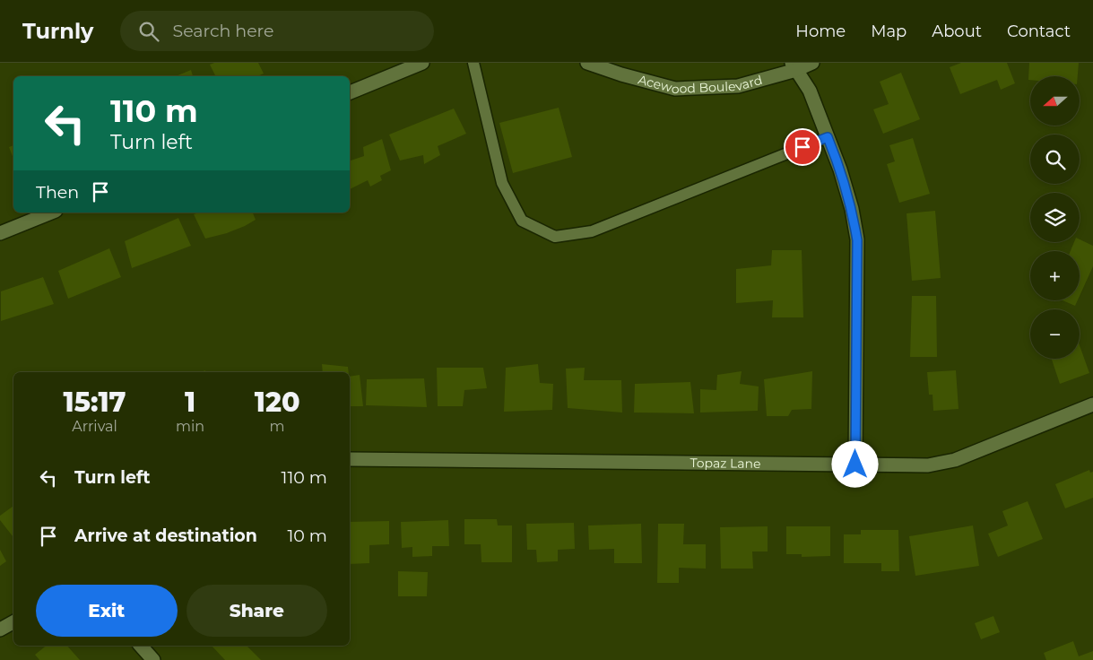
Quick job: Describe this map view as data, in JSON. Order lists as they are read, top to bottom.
{
  "streets": {
    "street": ["Acewood Boulevard", "Topaz Lane"]
  },
  "north": "left",
  "page": {
    "header": "Turnly",
    "search": "Search here",
    "nav": [
      "Home",
      "Map",
      "About",
      "Contact"
    ],
    "map_buttons": ["+", "−"],
    "turn": ["110 m", "Turn left"],
    "then": "Then",
    "eta": [
      "15:17",
      "Arrival",
      "1",
      "min",
      "120",
      "m"
    ],
    "list": [
      {
        "name": "Turn left",
        "value": "110 m"
      },
      {
        "name": "Arrive at destination",
        "value": "10 m"
      }
    ],
    "buttons": ["Exit", "Share"]
  }
}
